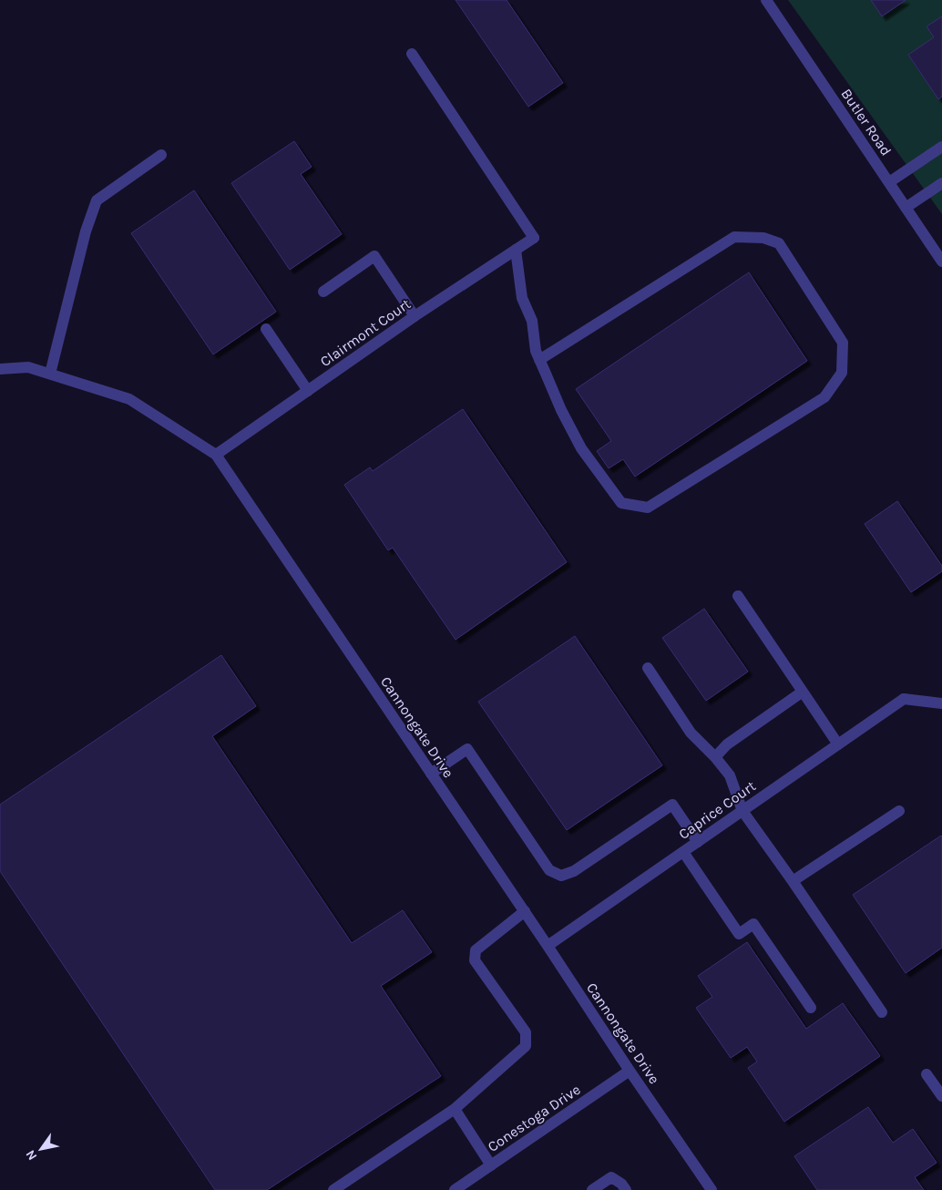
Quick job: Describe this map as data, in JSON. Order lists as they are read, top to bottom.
{
  "streets": {
    "street": [
      "Butler Road",
      "Clairmont Court",
      "Cannongate Drive",
      "Caprice Court",
      "Conestoga Drive"
    ]
  },
  "crossings": [
    ["Clairmont Court", "Cannongate Drive"],
    ["Cannongate Drive", "Caprice Court"],
    ["Cannongate Drive", "Conestoga Drive"]
  ],
  "north": "bottom left"
}
